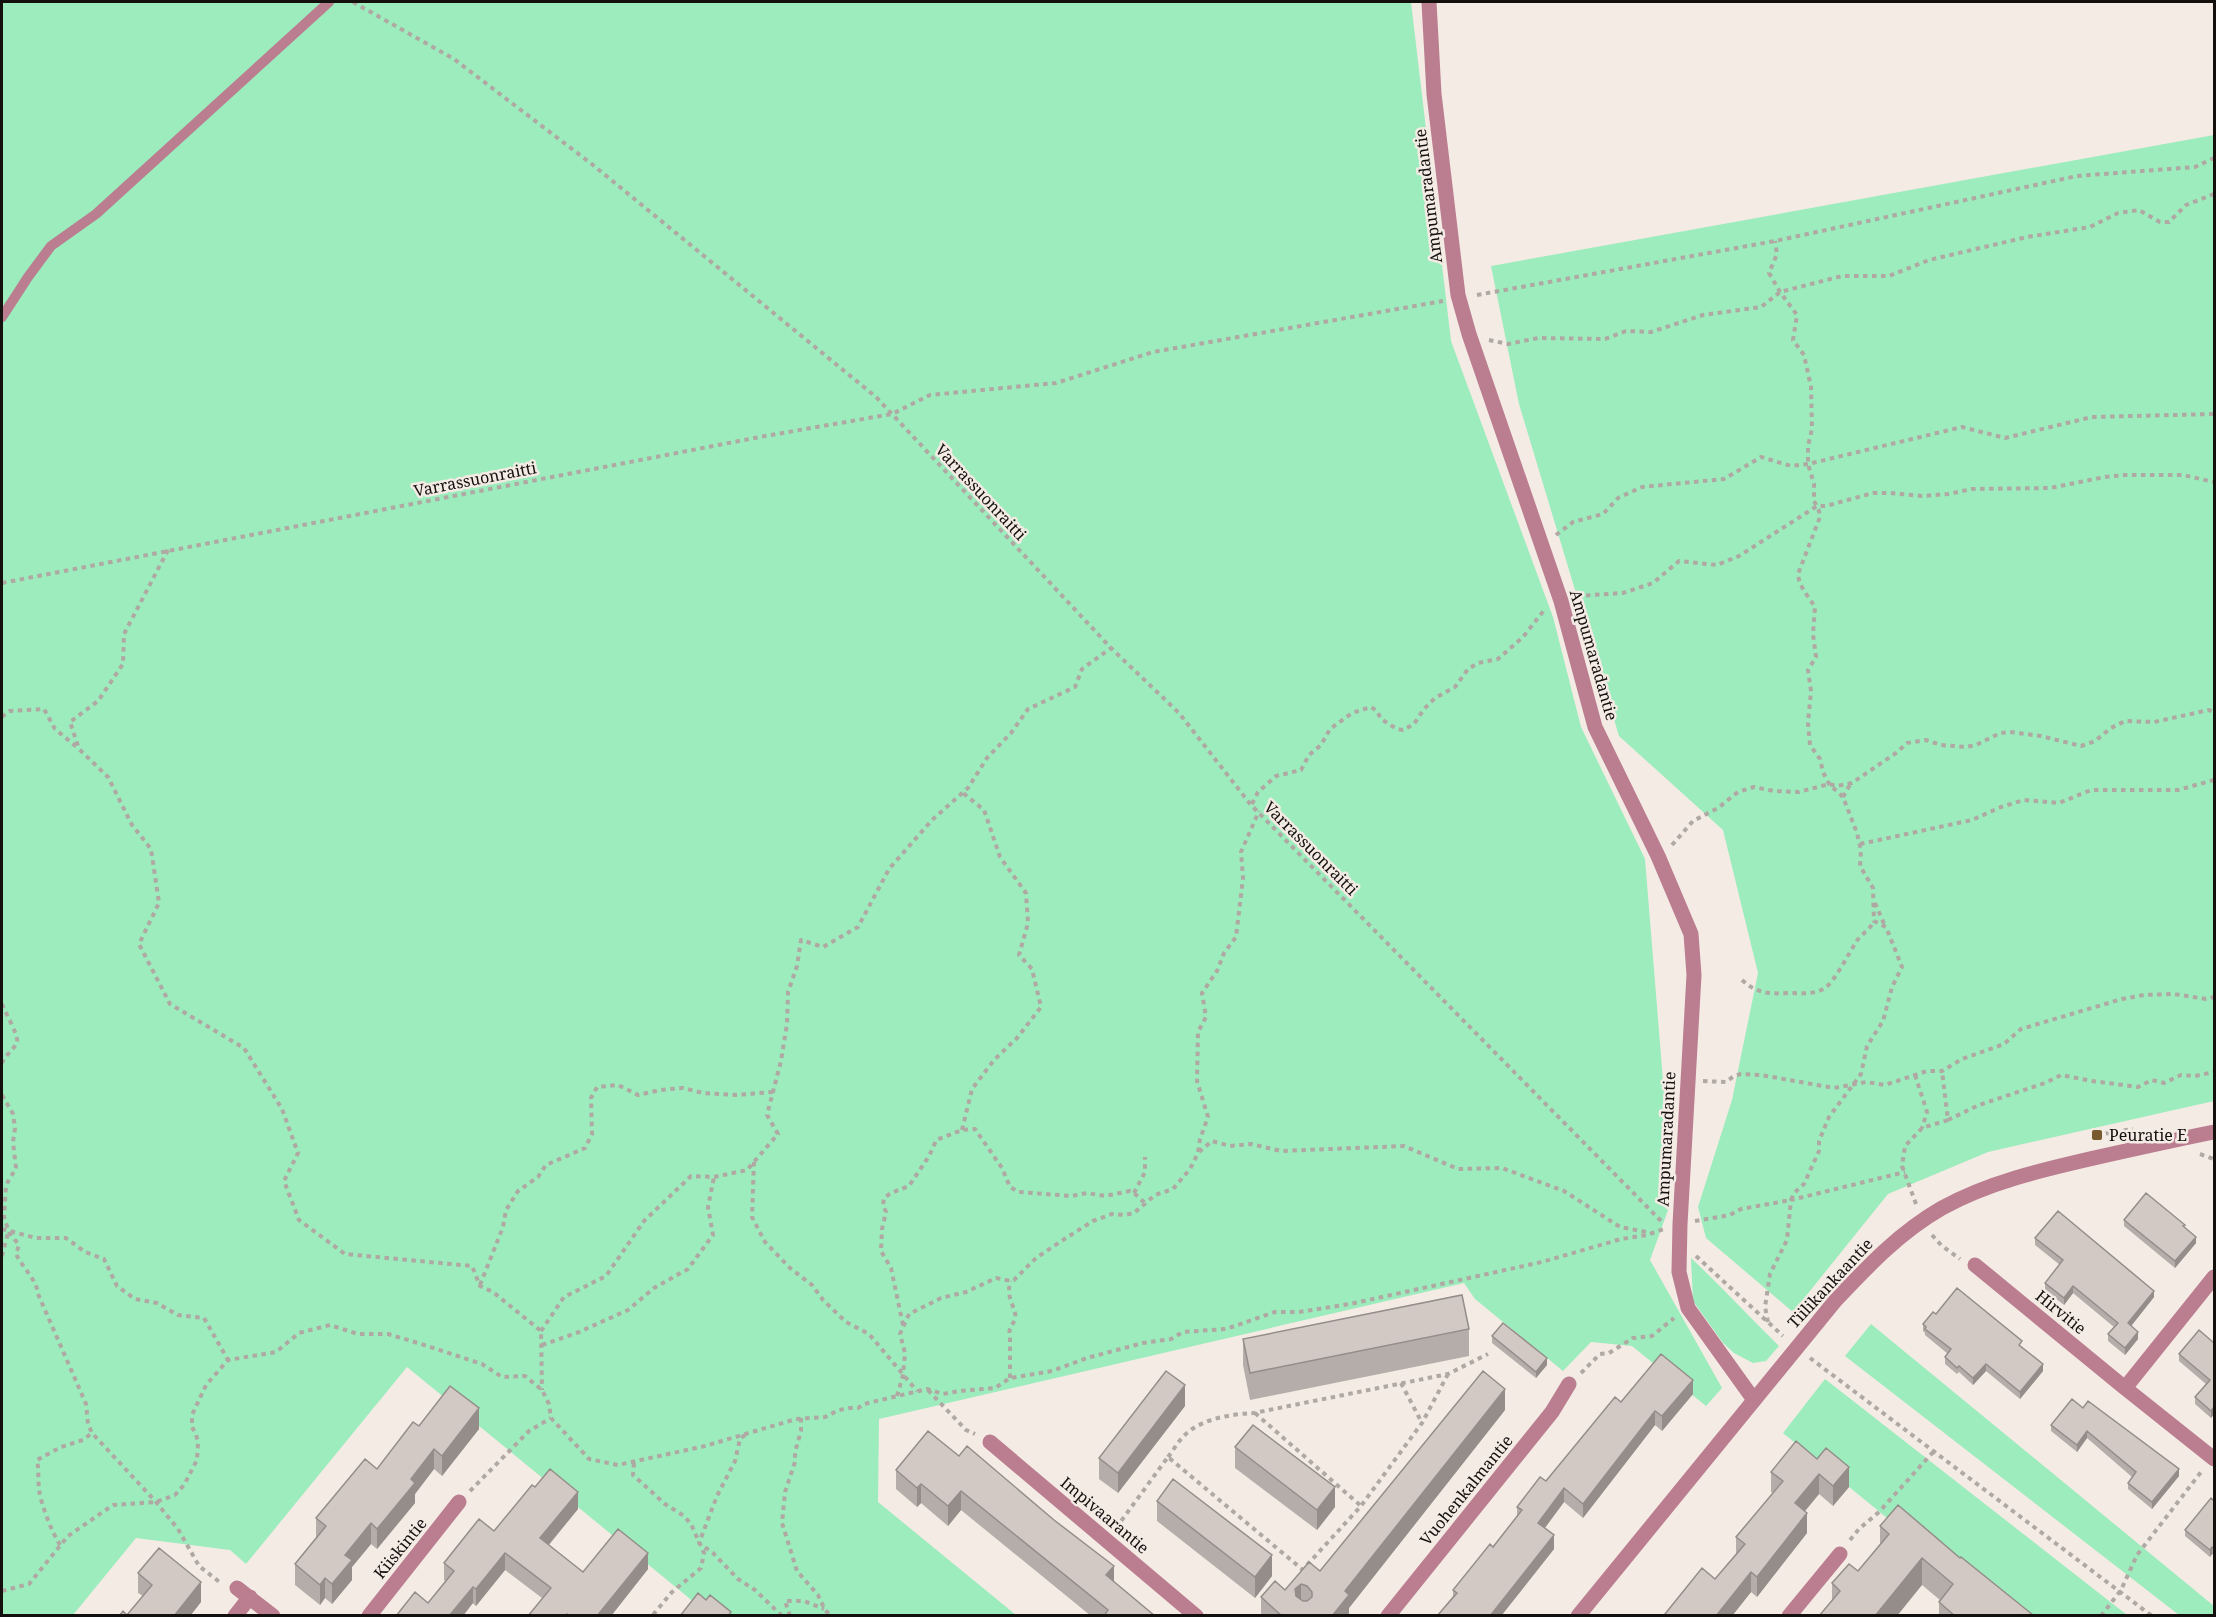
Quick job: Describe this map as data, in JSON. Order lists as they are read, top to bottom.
{
  "streets": {
    "street": [
      "Ampumaradantie",
      "Tiilikankaantie",
      "Hirvitie",
      "Vuohenkalmantie",
      "Impivaarantie",
      "Kiiskintie"
    ],
    "path": ["Varrassuonraitti"]
  },
  "crossings": [
    ["Ampumaradantie", "Varrassuonraitti"],
    ["Ampumaradantie", "Tiilikankaantie"]
  ],
  "places": {
    "transit": ["Peuratie E"]
  }
}
